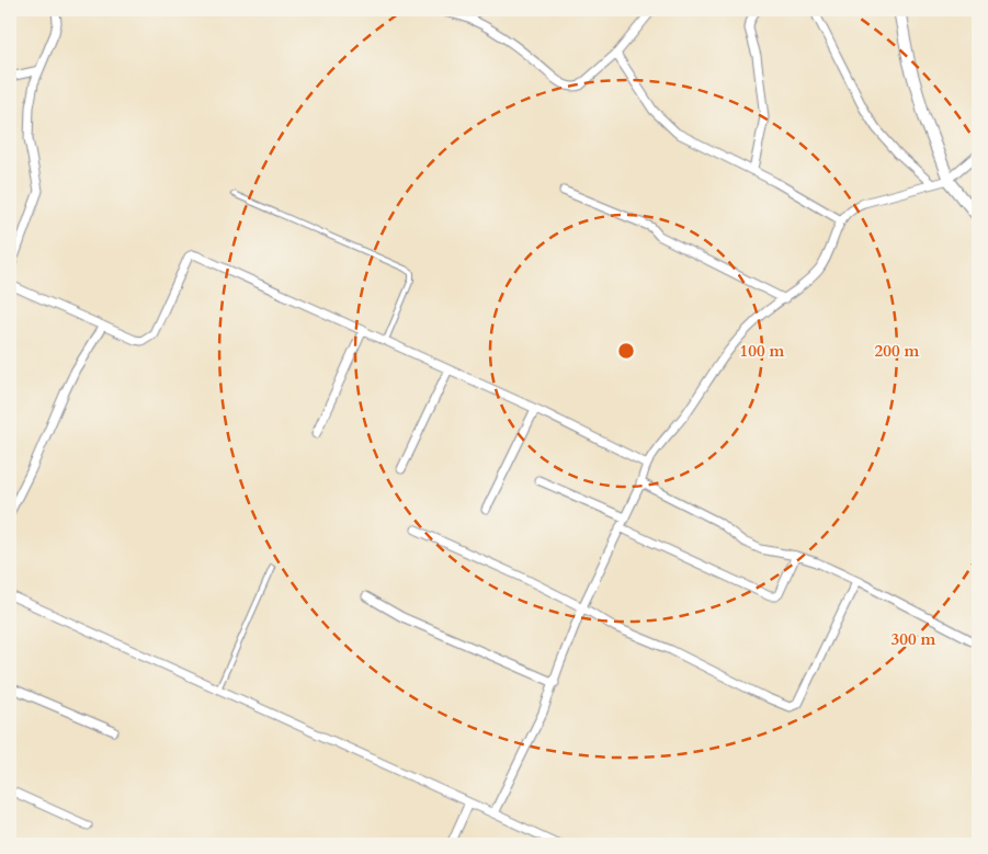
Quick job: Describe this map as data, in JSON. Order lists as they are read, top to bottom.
{
  "rings": ["100 m", "200 m", "300 m"]
}
